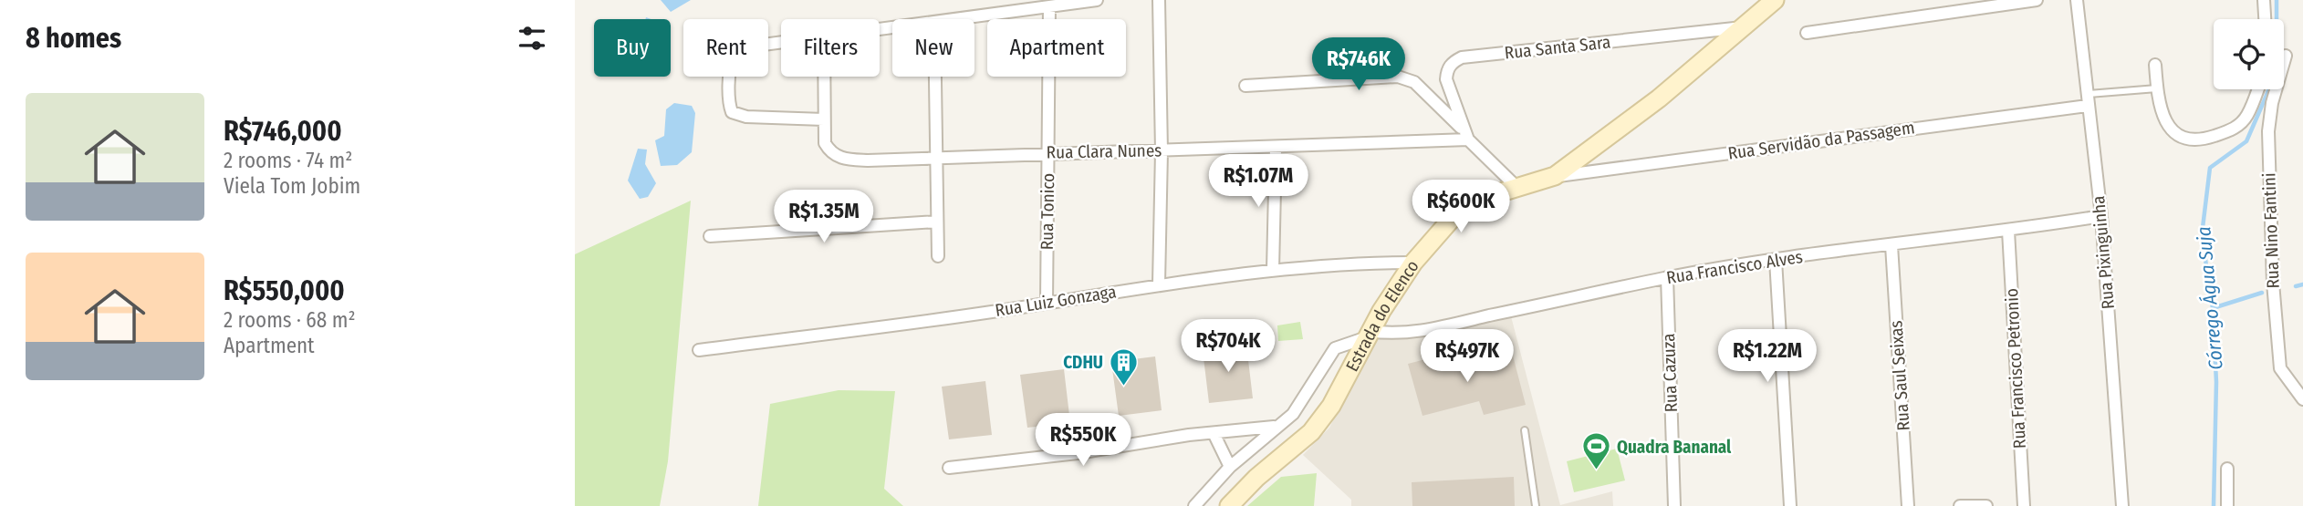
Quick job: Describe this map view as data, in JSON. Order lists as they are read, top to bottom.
{
  "streets": {
    "street": [
      "Rua Santa Sara",
      "Rua Servidão da Passagem",
      "Rua Clara Nunes",
      "Rua Tonico",
      "Rua Nino Fantini",
      "Rua Pixinguinha",
      "Rua Francisco Alves",
      "Rua Luiz Gonzaga",
      "Estrada do Elenco",
      "Rua Francisco Petronio",
      "Rua Cazuza",
      "Rua Saul Seixas"
    ]
  },
  "crossings": [
    ["Rua Santa Sara", "Rua Clara Nunes"],
    ["Rua Santa Sara", "Estrada do Elenco"],
    ["Rua Servidão da Passagem", "Rua Pixinguinha"],
    ["Rua Servidão da Passagem", "Estrada do Elenco"],
    ["Rua Clara Nunes", "Rua Tonico"],
    ["Rua Tonico", "Rua Luiz Gonzaga"],
    ["Rua Pixinguinha", "Rua Francisco Alves"],
    ["Rua Francisco Alves", "Estrada do Elenco"],
    ["Rua Francisco Alves", "Rua Francisco Petronio"],
    ["Rua Francisco Alves", "Rua Cazuza"],
    ["Rua Francisco Alves", "Rua Saul Seixas"],
    ["Rua Luiz Gonzaga", "Estrada do Elenco"]
  ],
  "water": ["Córrego Água Suja"],
  "places": {
    "building": ["CDHU"],
    "sports": ["Quadra Bananal"]
  },
  "page": {
    "heading": "8 homes",
    "chip": [
      "Buy",
      "Rent",
      "Filters",
      "New",
      "Apartment"
    ],
    "price": [
      "R$746K",
      "R$1.07M",
      "R$600K",
      "R$1.35M",
      "R$704K",
      "R$497K",
      "R$1.22M",
      "R$550K"
    ],
    "list": [
      {
        "name": "R$746,000",
        "note": "2 rooms · 74 m² · Viela Tom Jobim"
      },
      {
        "name": "R$550,000",
        "note": "2 rooms · 68 m² · Apartment"
      }
    ]
  }
}
